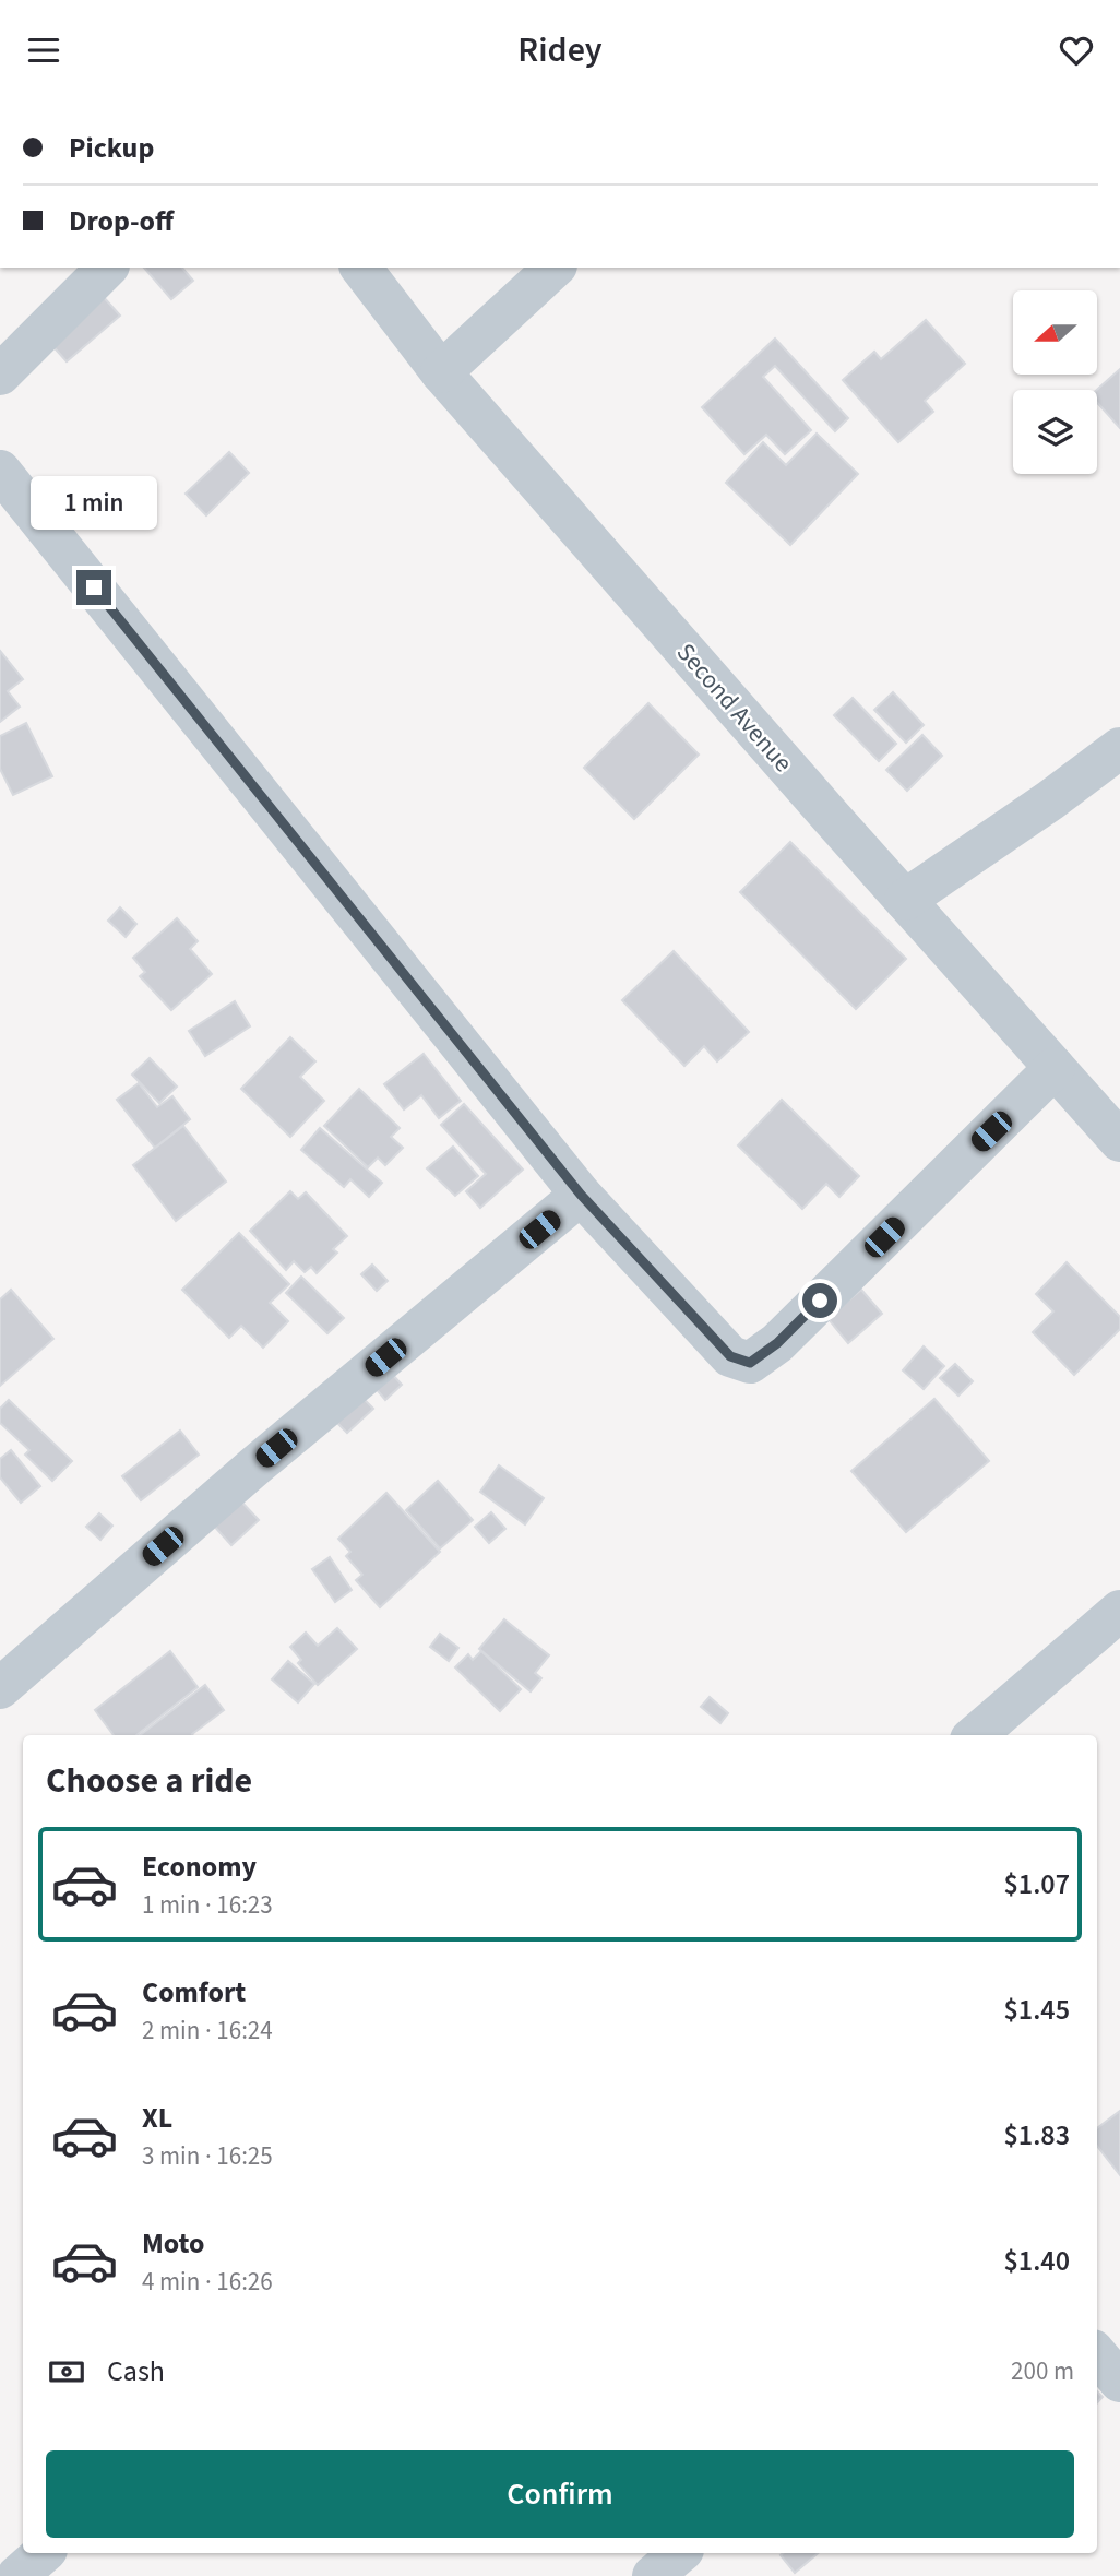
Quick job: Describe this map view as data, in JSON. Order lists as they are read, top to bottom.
{
  "streets": {
    "street": ["Second Avenue"]
  },
  "north": "left",
  "page": {
    "header": "Ridey",
    "banner": ["Pickup", "Drop-off"],
    "bubble": "1 min",
    "heading": "Choose a ride",
    "list": [
      {
        "name": "Economy",
        "note": "1 min · 16:23",
        "value": "$1.07"
      },
      {
        "name": "Comfort",
        "note": "2 min · 16:24",
        "value": "$1.45"
      },
      {
        "name": "XL",
        "note": "3 min · 16:25",
        "value": "$1.83"
      },
      {
        "name": "Moto",
        "note": "4 min · 16:26",
        "value": "$1.40"
      }
    ],
    "pay": ["Cash", "200 m"],
    "buttons": "Confirm"
  }
}
